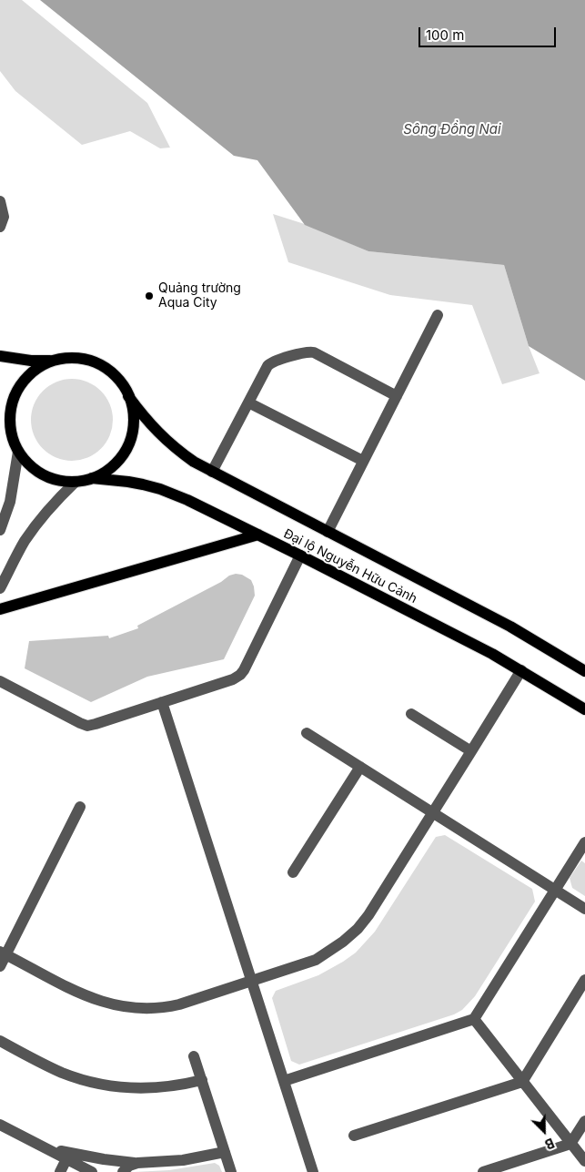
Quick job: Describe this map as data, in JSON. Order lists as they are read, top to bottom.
{
  "streets": {
    "main road": ["Đại lộ Nguyễn Hữu Cảnh"]
  },
  "water": ["Sông Đồng Nai"],
  "places": ["Quảng trường Aqua City"],
  "scale_bar": "100 m",
  "north": "bottom right"
}
